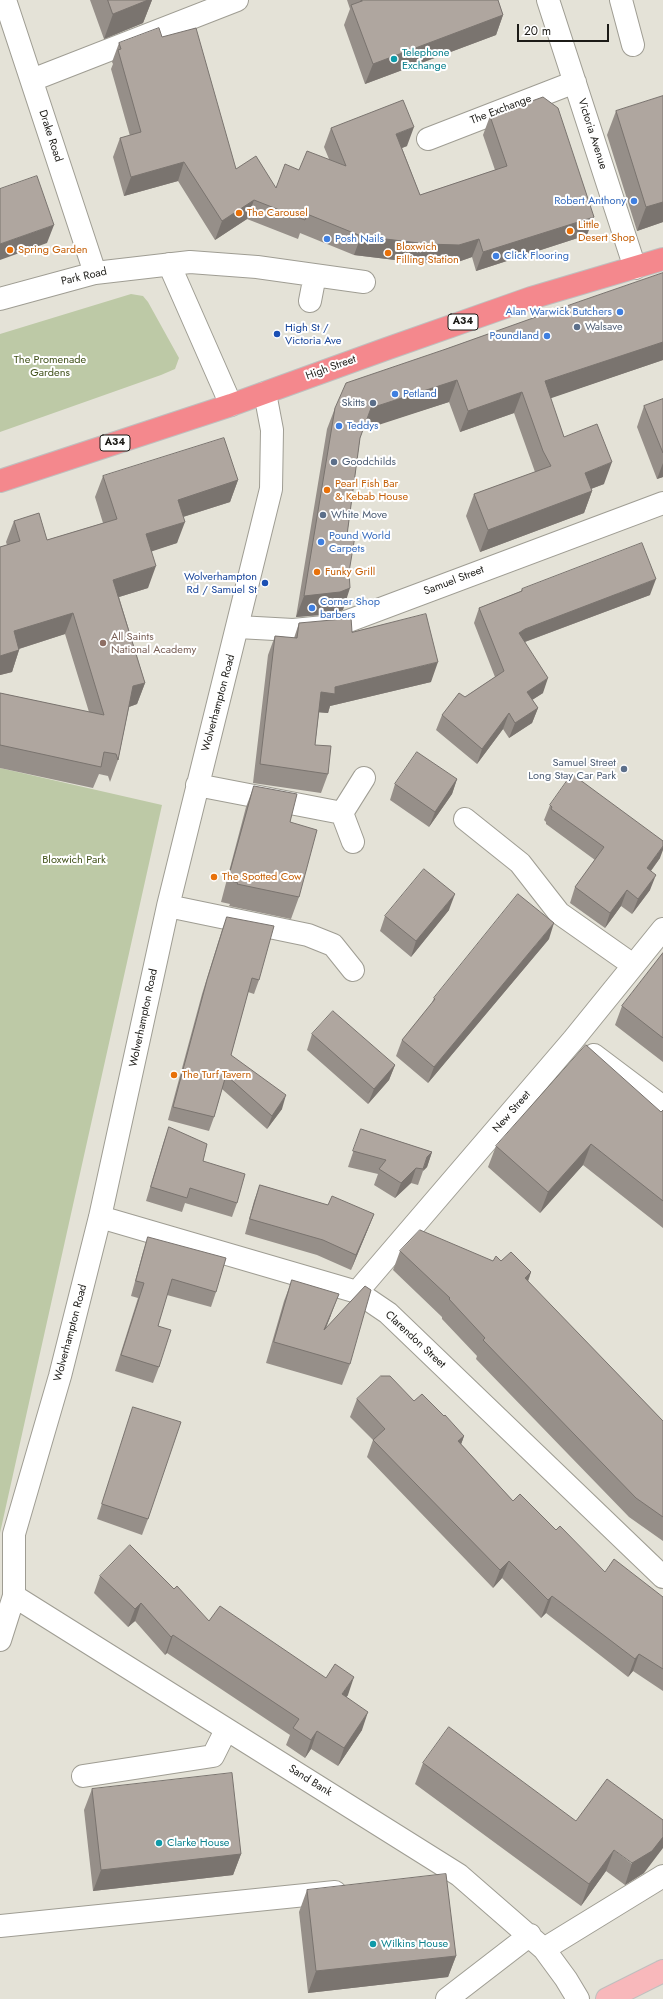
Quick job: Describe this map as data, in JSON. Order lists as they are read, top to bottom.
{
  "streets": {
    "highway": ["A34", "High Street"],
    "street": [
      "The Exchange",
      "Victoria Avenue",
      "Drake Road",
      "Park Road",
      "Samuel Street",
      "Wolverhampton Road",
      "New Street",
      "Clarendon Street",
      "Sand Bank"
    ]
  },
  "crossings": [
    ["The Exchange", "Victoria Avenue"],
    ["Victoria Avenue", "High Street"],
    ["Drake Road", "Park Road"],
    ["High Street", "Wolverhampton Road"],
    ["Samuel Street", "Wolverhampton Road"],
    ["Wolverhampton Road", "Clarendon Street"],
    ["Wolverhampton Road", "Sand Bank"],
    ["New Street", "Clarendon Street"]
  ],
  "parks": ["The Promenade Gardens", "Bloxwich Park"],
  "places": [
    "Telephone Exchange",
    "Robert Anthony",
    "The Carousel",
    "Little Desert Shop",
    "Posh Nails",
    "Spring Garden",
    "Bloxwich Filling Station",
    "Click Flooring",
    "Alan Warwick Butchers",
    "Walsave",
    "High St / Victoria Ave",
    "Poundland",
    "Petland",
    "Skitts",
    "Teddys",
    "Goodchilds",
    "Pearl Fish Bar & Kebab House",
    "White Move",
    "Pound World Carpets",
    "Funky Grill",
    "Wolverhampton Rd / Samuel St",
    "Corner Shop barbers",
    "All Saints National Academy",
    "Samuel Street Long Stay Car Park",
    "The Spotted Cow",
    "The Turf Tavern",
    "Clarke House",
    "Wilkins House"
  ],
  "scale_bar": "20 m"
}
